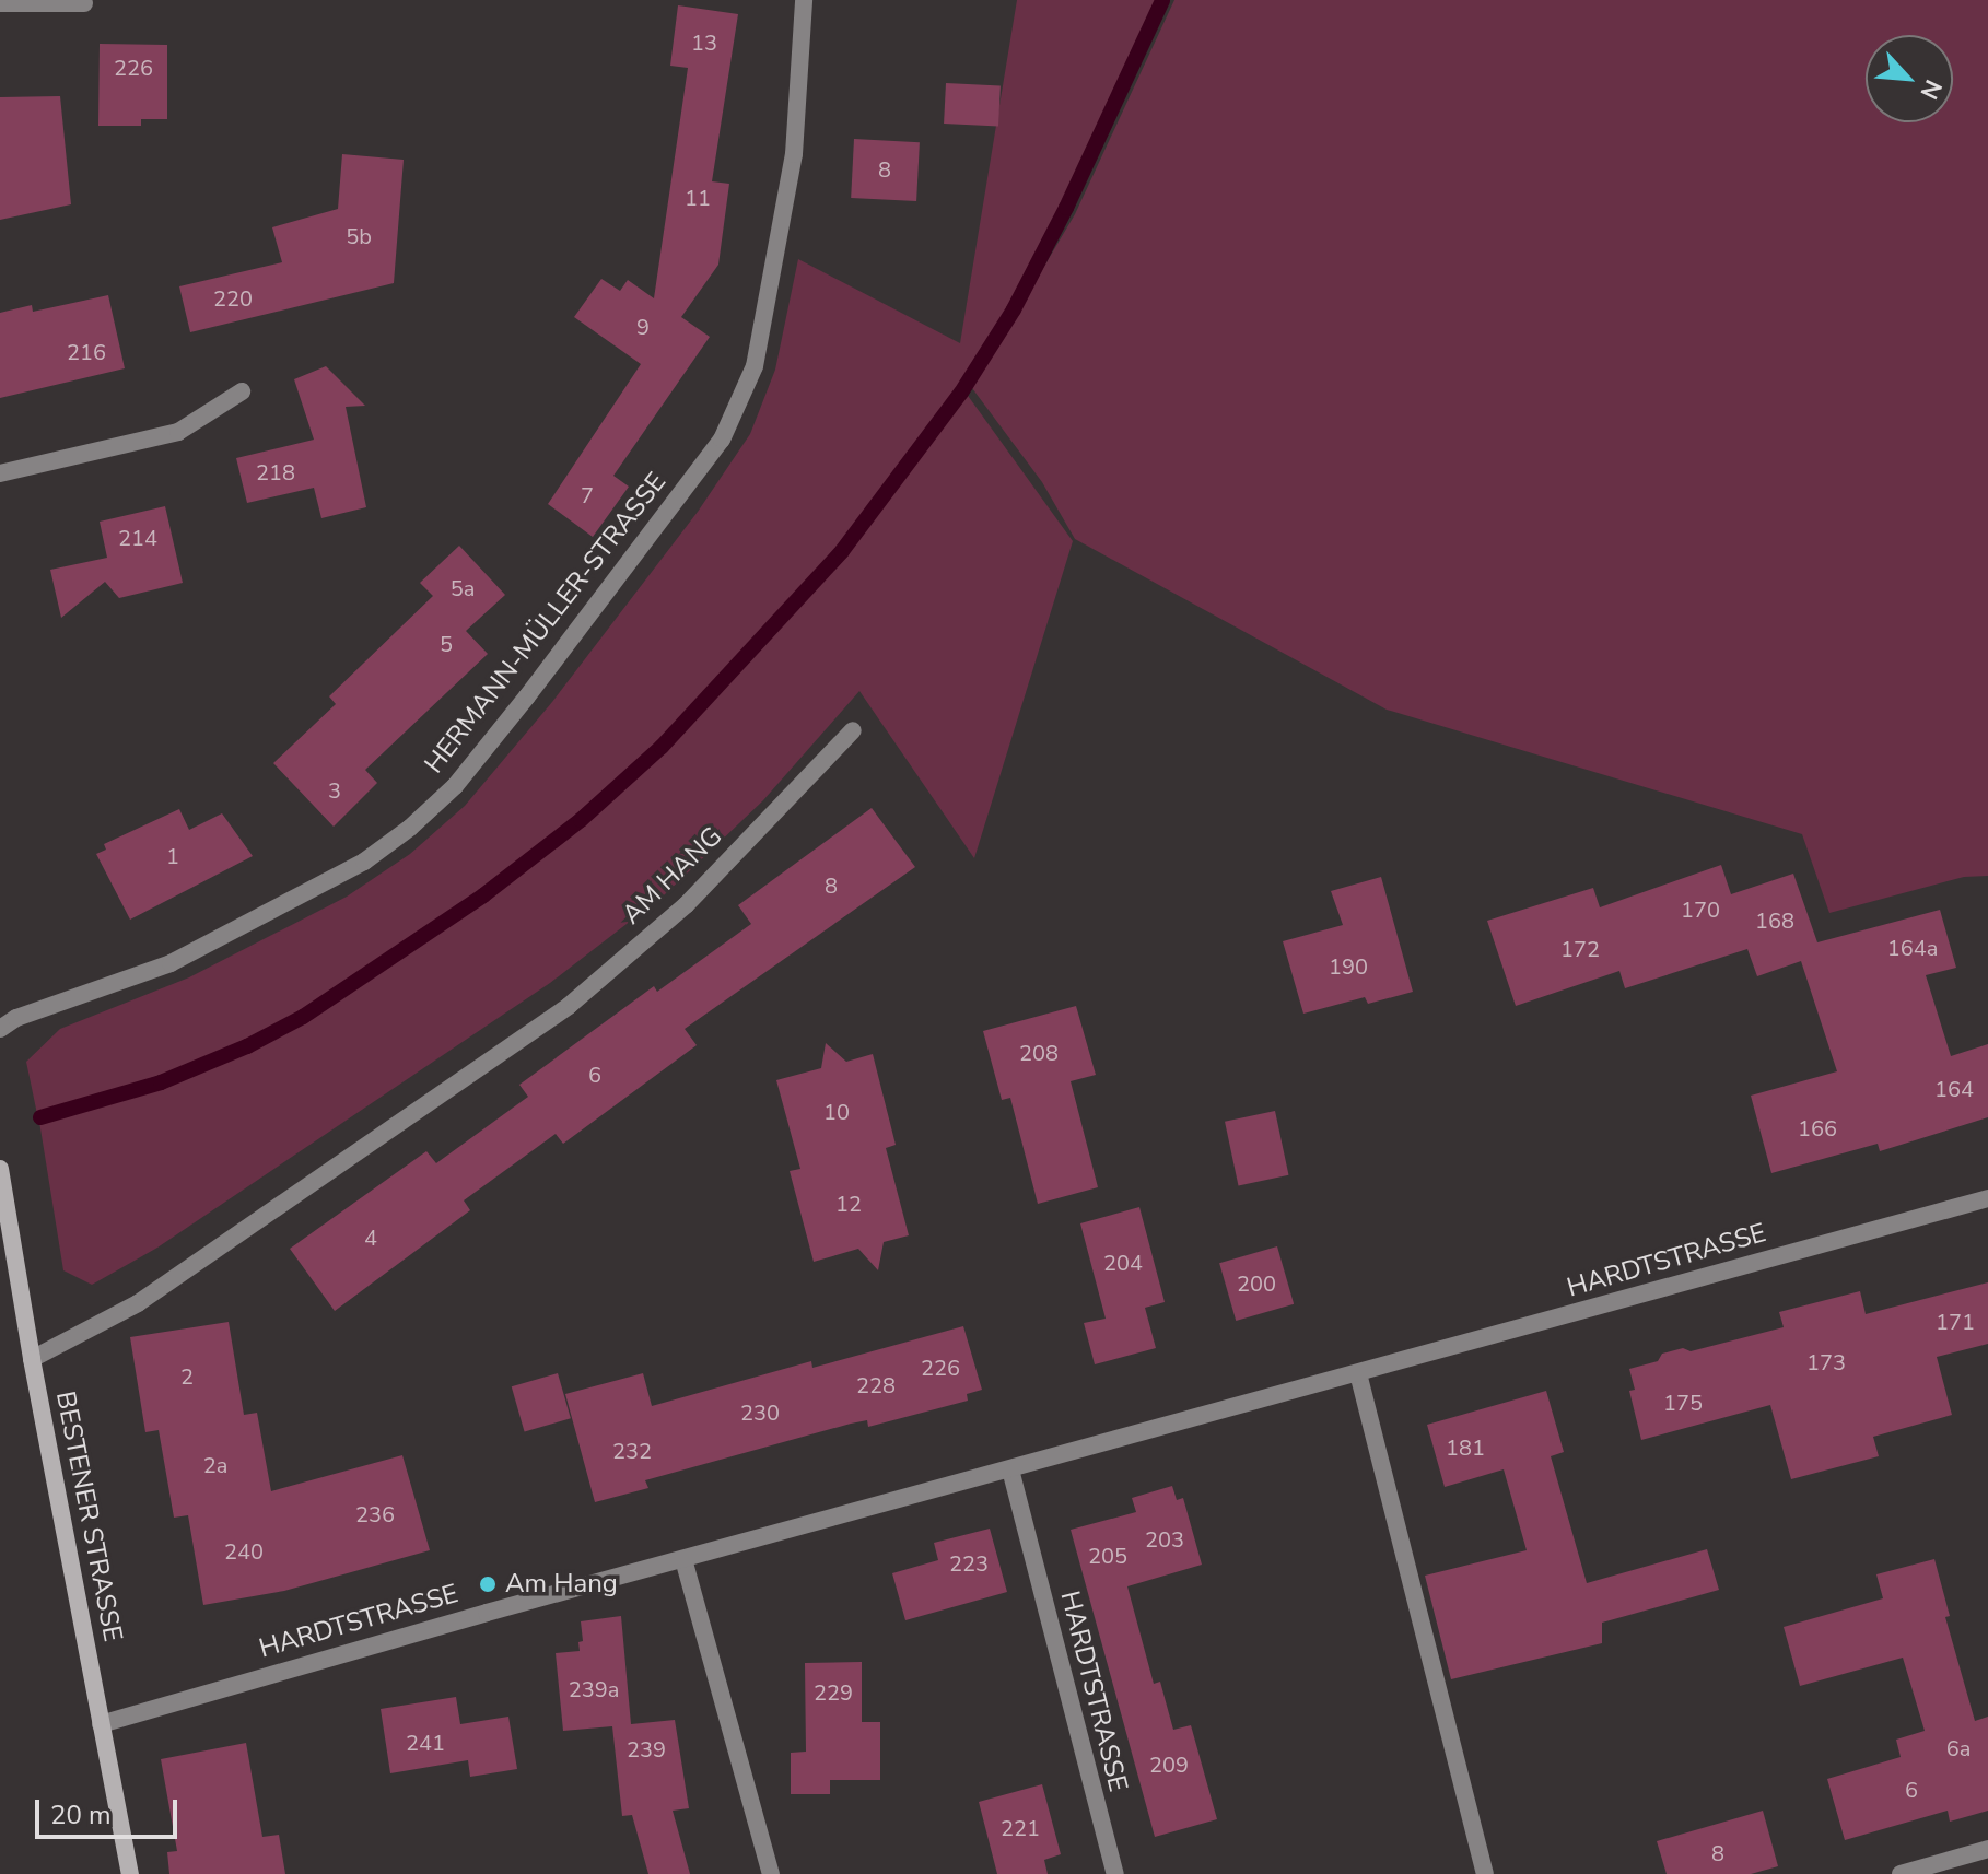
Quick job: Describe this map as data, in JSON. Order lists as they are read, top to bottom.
{
  "streets": {
    "street": [
      "HERMANN-MÜLLER-STRASSE",
      "AM HANG",
      "HARDTSTRASSE",
      "BESTENER STRASSE"
    ]
  },
  "crossings": [
    ["AM HANG", "BESTENER STRASSE"],
    ["HARDTSTRASSE", "BESTENER STRASSE"]
  ],
  "places": ["Am Hang"],
  "house_numbers": [
    "13",
    "226",
    "8",
    "11",
    "5b",
    "220",
    "9",
    "216",
    "218",
    "7",
    "214",
    "5a",
    "5",
    "3",
    "1",
    "8",
    "170",
    "168",
    "164a",
    "172",
    "190",
    "208",
    "6",
    "164",
    "10",
    "166",
    "12",
    "4",
    "204",
    "200",
    "171",
    "173",
    "226",
    "2",
    "228",
    "175",
    "230",
    "181",
    "232",
    "2a",
    "236",
    "203",
    "240",
    "205",
    "223",
    "239a",
    "229",
    "241",
    "6a",
    "239",
    "209",
    "6",
    "221",
    "8"
  ],
  "scale_bar": "20 m",
  "north": "bottom right"
}
